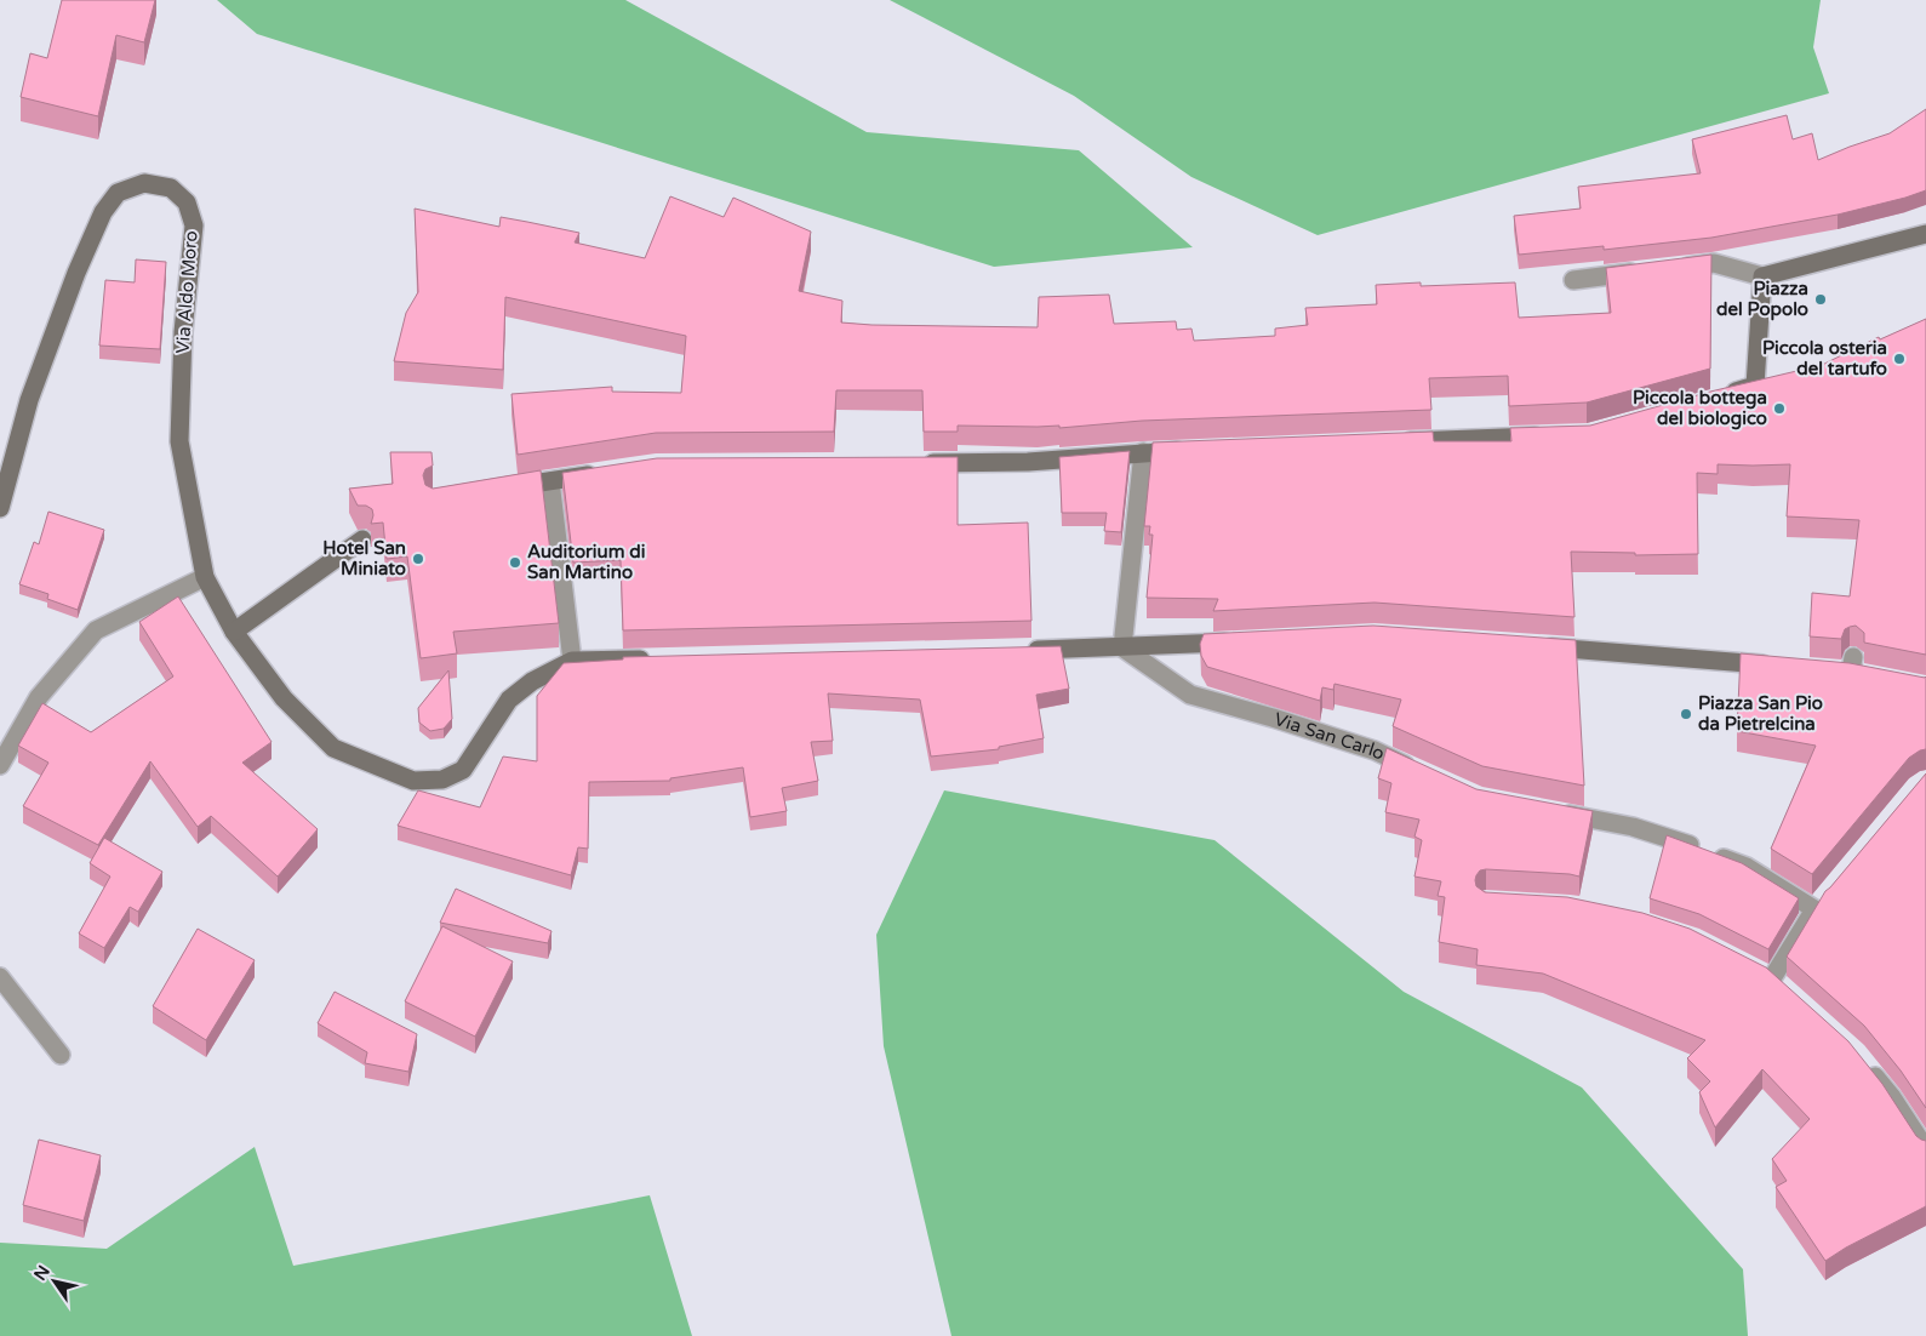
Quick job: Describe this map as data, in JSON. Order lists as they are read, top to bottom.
{
  "streets": {
    "main road": ["Via Aldo Moro"],
    "street": ["Via San Carlo"]
  },
  "places": [
    "Piazza del Popolo",
    "Piccola osteria del tartufo",
    "Piccola bottega del biologico",
    "Hotel San Miniato",
    "Auditorium di San Martino",
    "Piazza San Pio da Pietrelcina"
  ],
  "north": "top left"
}
